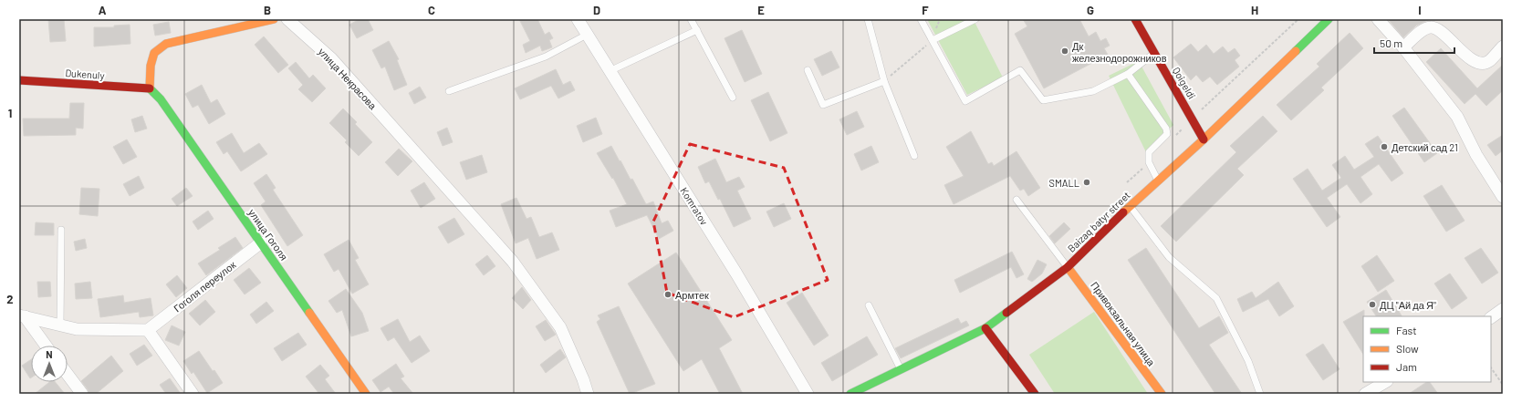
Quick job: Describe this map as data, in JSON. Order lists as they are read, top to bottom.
{
  "streets": {
    "street": [
      "Dukenuly",
      "улица Некрасова",
      "Qoigeldi",
      "Komratov",
      "Baizaq batyr street",
      "улица Гоголя",
      "Гоголя переулок",
      "Привокзальная улица"
    ]
  },
  "crossings": [
    ["Dukenuly", "улица Гоголя"],
    ["Qoigeldi", "Baizaq batyr street"],
    ["Baizaq batyr street", "Привокзальная улица"],
    ["улица Гоголя", "Гоголя переулок"]
  ],
  "places": [
    "Дк железнодорожников",
    "Детский сад 21",
    "SMALL",
    "Армтек",
    "ДЦ \"Ай да Я\""
  ],
  "legend": ["Fast", "Slow", "Jam"],
  "scale_bar": "50 m",
  "north": "top",
  "grid": {
    "columns": [
      "A",
      "B",
      "C",
      "D",
      "E",
      "F",
      "G",
      "H",
      "I"
    ],
    "rows": ["1", "2"]
  }
}
